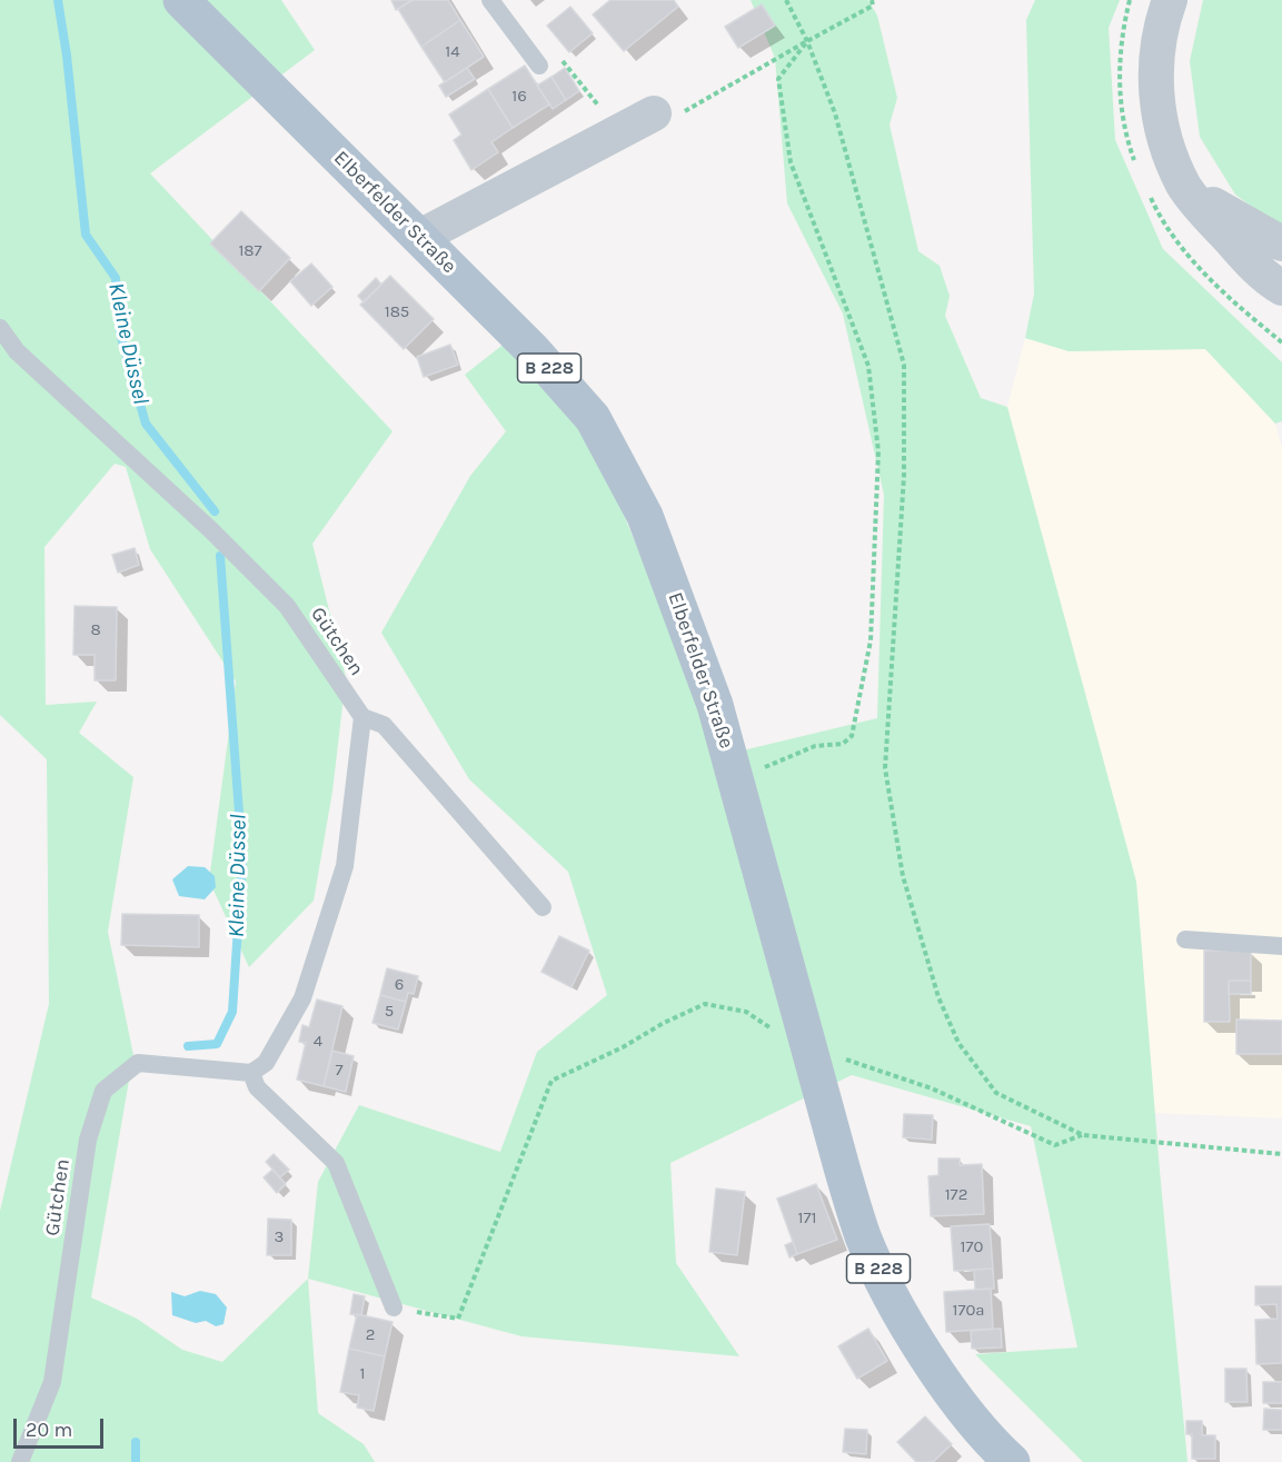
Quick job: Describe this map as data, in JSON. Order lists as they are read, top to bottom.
{
  "streets": {
    "main road": ["Elberfelder Straße", "B 228"],
    "lane": ["Gütchen"]
  },
  "water": ["Kleine Düssel"],
  "house_numbers": [
    "14",
    "16",
    "187",
    "185",
    "8",
    "6",
    "5",
    "4",
    "7",
    "172",
    "171",
    "3",
    "170",
    "170a",
    "2",
    "1"
  ],
  "scale_bar": "20 m"
}
